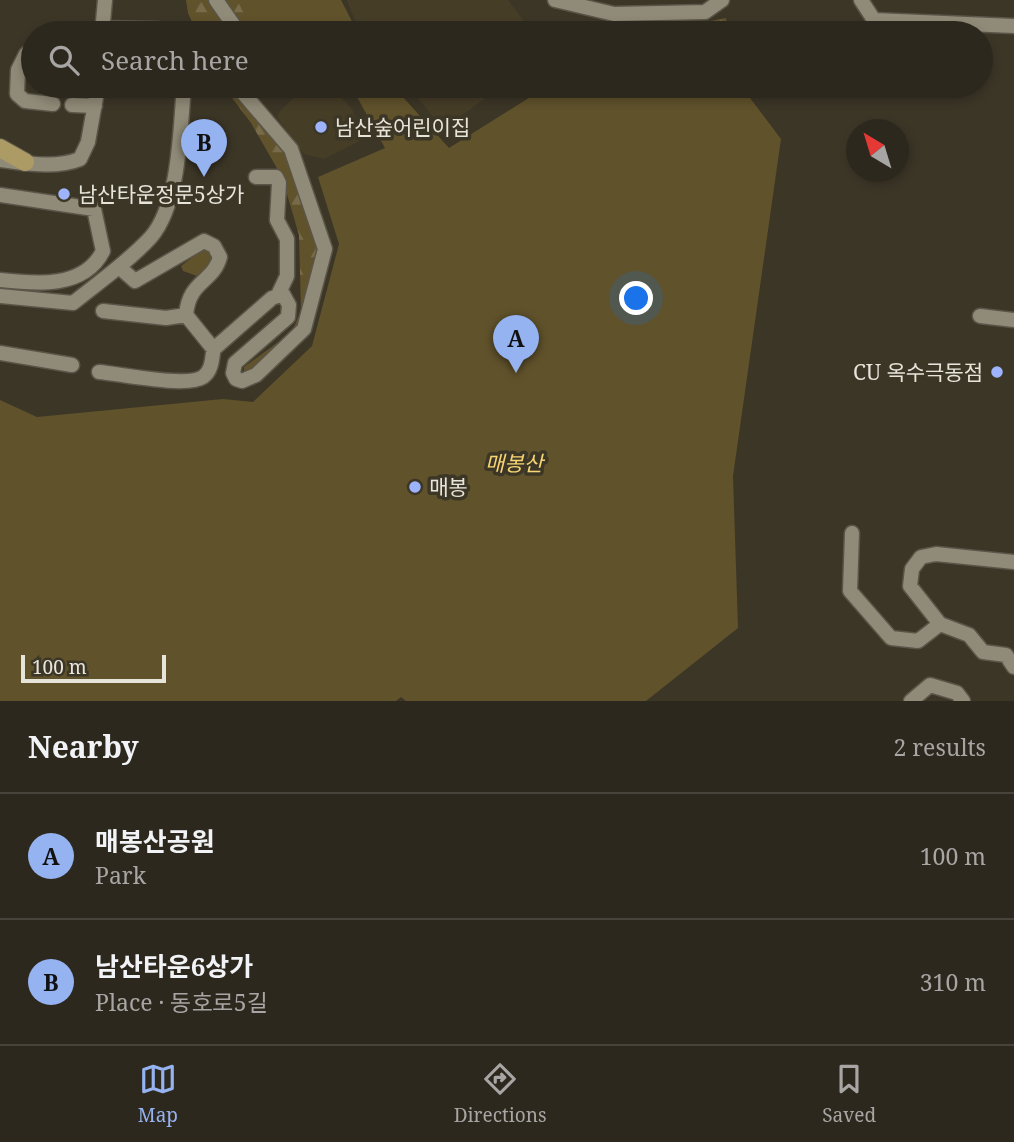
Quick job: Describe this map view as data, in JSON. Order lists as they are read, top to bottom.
{
  "parks": ["매봉산"],
  "places": [
    "남산숲어린이집",
    "남산타운정문5상가",
    "CU 옥수극동점",
    "매봉"
  ],
  "scale_bar": "100 m",
  "north": "top left",
  "page": {
    "search": "Search here",
    "pins": ["B", "A"],
    "scale": "100 m",
    "heading": ["Nearby", "2 results"],
    "list": [
      {
        "mark": "A",
        "name": "매봉산공원",
        "note": "Park",
        "value": "100 m"
      },
      {
        "mark": "B",
        "name": "남산타운6상가",
        "note": "Place · 동호로5길",
        "value": "310 m"
      }
    ],
    "nav": ["Map", "Directions", "Saved"]
  }
}
